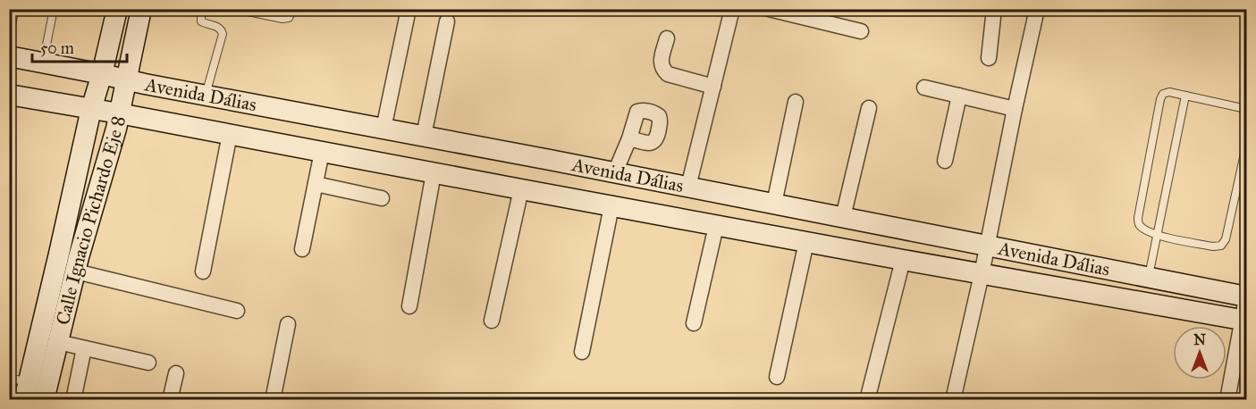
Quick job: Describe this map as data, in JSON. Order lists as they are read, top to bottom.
{
  "streets": {
    "main road": ["Avenida Dálias", "Calle Ignacio Pichardo Eje 8"]
  },
  "crossings": [
    ["Avenida Dálias", "Calle Ignacio Pichardo Eje 8"]
  ],
  "scale_bar": "50 m",
  "north": "top"
}
